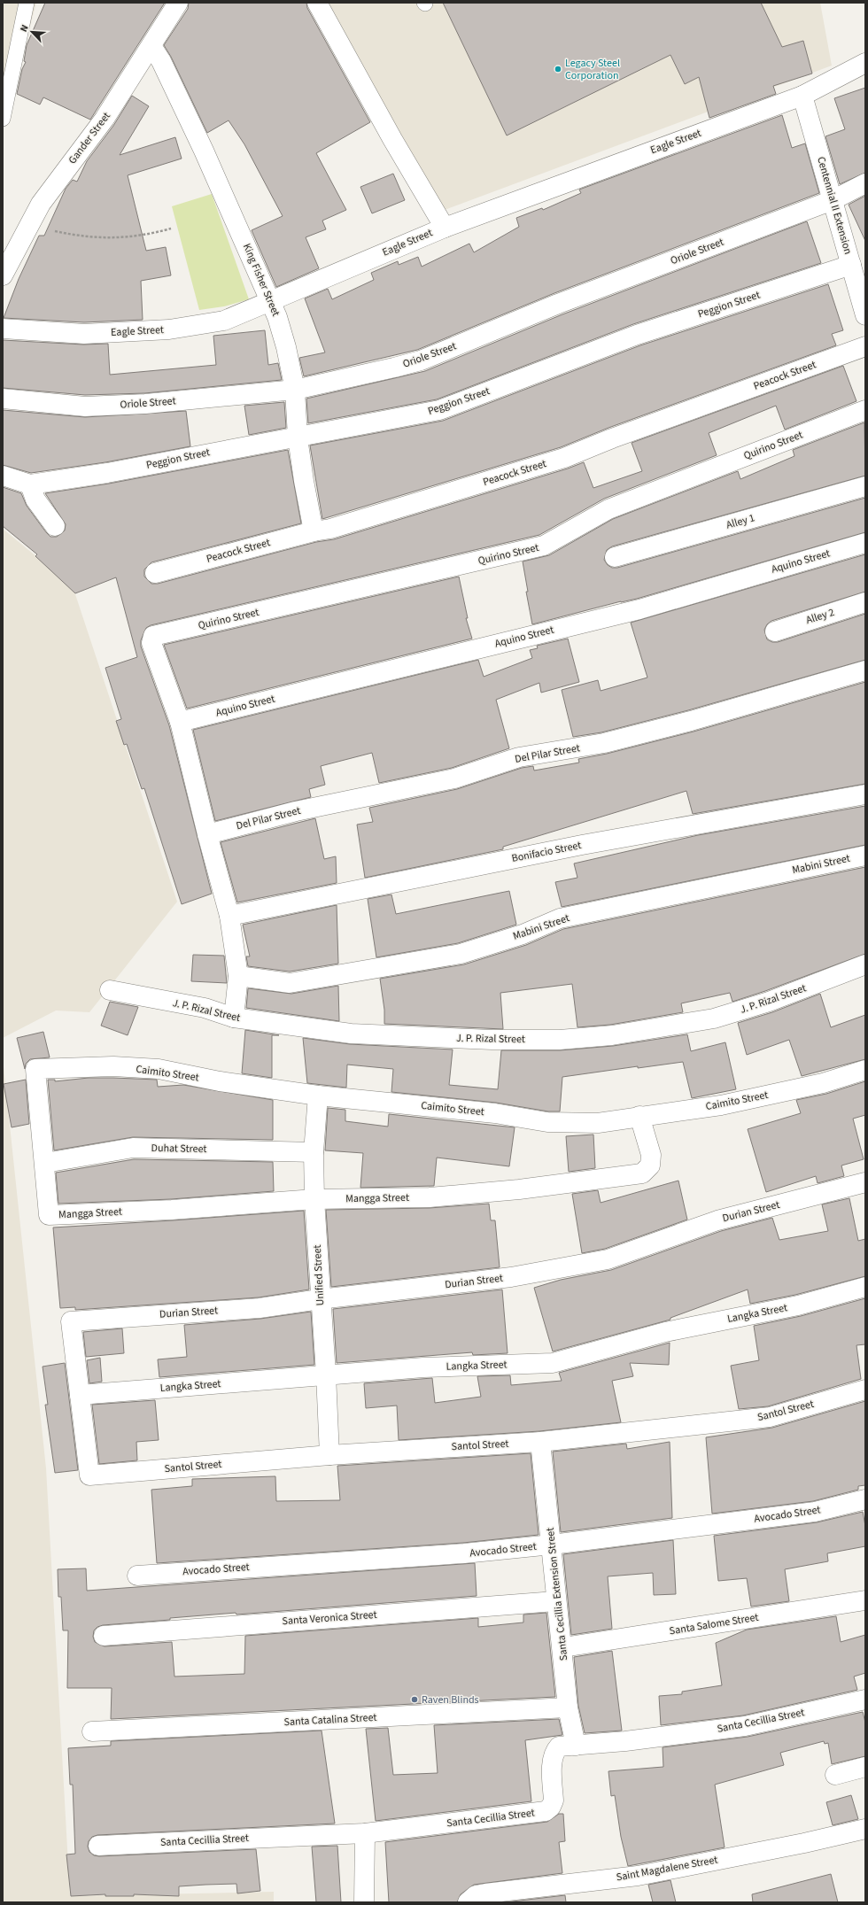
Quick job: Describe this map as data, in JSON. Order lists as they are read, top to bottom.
{
  "streets": {
    "street": [
      "Gander Street",
      "Eagle Street",
      "Centennial II Extension",
      "Oriole Street",
      "King Fisher Street",
      "Peggion Street",
      "Peacock Street",
      "Quirino Street",
      "Alley 1",
      "Aquino Street",
      "Alley 2",
      "Del Pilar Street",
      "Bonifacio Street",
      "Mabini Street",
      "J. P. Rizal Street",
      "Caimito Street",
      "Duhat Street",
      "Mangga Street",
      "Durian Street",
      "Unified Street",
      "Langka Street",
      "Santol Street",
      "Avocado Street",
      "Santa Cecillia Extension Street",
      "Santa Veronica Street",
      "Santa Salome Street",
      "Santa Catalina Street",
      "Santa Cecillia Street",
      "Saint Magdalene Street"
    ]
  },
  "crossings": [
    ["Gander Street", "King Fisher Street"],
    ["Eagle Street", "Centennial II Extension"],
    ["Eagle Street", "King Fisher Street"],
    ["Centennial II Extension", "Oriole Street"],
    ["Centennial II Extension", "Peggion Street"],
    ["Oriole Street", "King Fisher Street"],
    ["King Fisher Street", "Peggion Street"],
    ["King Fisher Street", "Peacock Street"],
    ["Quirino Street", "Aquino Street"],
    ["Caimito Street", "Duhat Street"],
    ["Caimito Street", "Mangga Street"],
    ["Caimito Street", "Unified Street"],
    ["Duhat Street", "Mangga Street"],
    ["Duhat Street", "Unified Street"],
    ["Mangga Street", "Unified Street"],
    ["Durian Street", "Unified Street"],
    ["Durian Street", "Langka Street"],
    ["Durian Street", "Santol Street"],
    ["Unified Street", "Langka Street"],
    ["Unified Street", "Santol Street"],
    ["Langka Street", "Santol Street"],
    ["Santol Street", "Santa Cecillia Extension Street"],
    ["Avocado Street", "Santa Cecillia Extension Street"],
    ["Santa Cecillia Extension Street", "Santa Veronica Street"],
    ["Santa Cecillia Extension Street", "Santa Salome Street"],
    ["Santa Cecillia Extension Street", "Santa Catalina Street"],
    ["Santa Cecillia Extension Street", "Santa Cecillia Street"]
  ],
  "places": ["Legacy Steel Corporation", "Raven Blinds"],
  "north": "top left"
}
